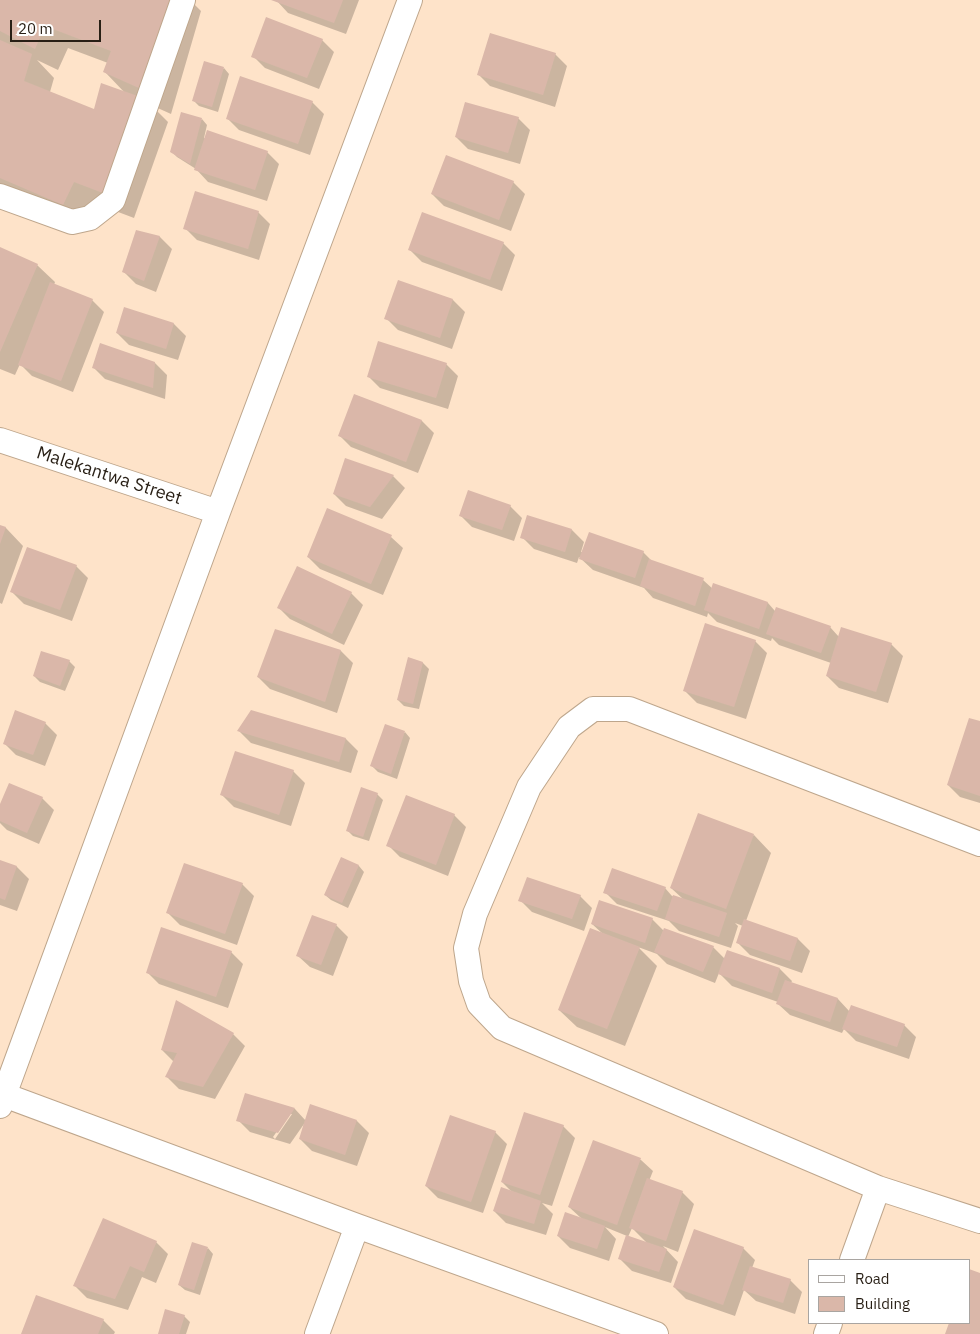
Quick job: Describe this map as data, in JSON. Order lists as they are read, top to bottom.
{
  "streets": {
    "street": ["Malekantwa Street"]
  },
  "legend": ["Road", "Building"],
  "scale_bar": "20 m"
}
